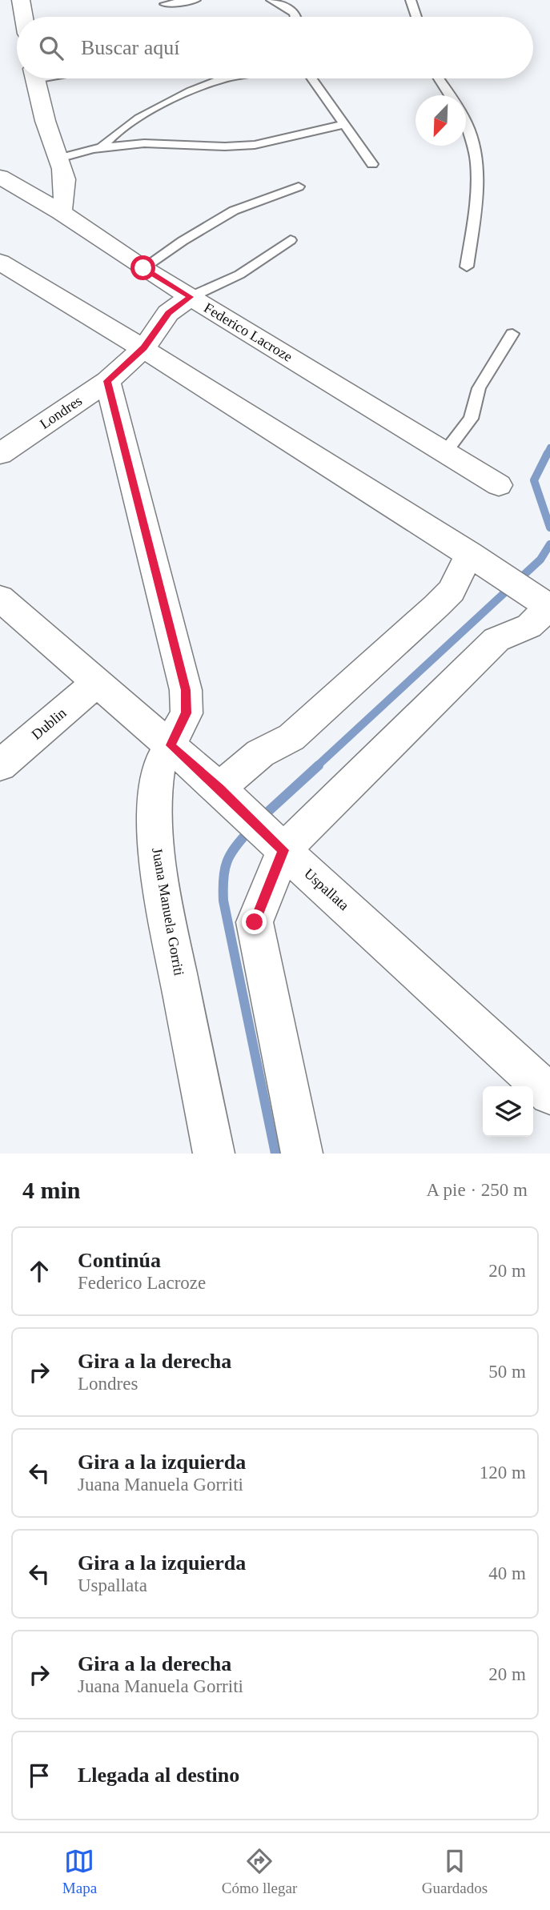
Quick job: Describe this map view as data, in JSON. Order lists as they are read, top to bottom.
{
  "streets": {
    "street": [
      "Federico Lacroze",
      "Londres",
      "Dublin",
      "Uspallata",
      "Juana Manuela Gorriti"
    ]
  },
  "crossings": [
    ["Federico Lacroze", "Londres"],
    ["Londres", "Juana Manuela Gorriti"],
    ["Dublin", "Uspallata"],
    ["Uspallata", "Juana Manuela Gorriti"]
  ],
  "north": "bottom left",
  "page": {
    "search": "Buscar aquí",
    "heading": ["4 min", "A pie · 250 m"],
    "list": [
      ["Continúa", "Federico Lacroze", "20 m"],
      ["Gira a la derecha", "Londres", "50 m"],
      ["Gira a la izquierda", "Juana Manuela Gorriti", "120 m"],
      ["Gira a la izquierda", "Uspallata", "40 m"],
      ["Gira a la derecha", "Juana Manuela Gorriti", "20 m"],
      "Llegada al destino"
    ],
    "nav": ["Mapa", "Cómo llegar", "Guardados"]
  }
}
